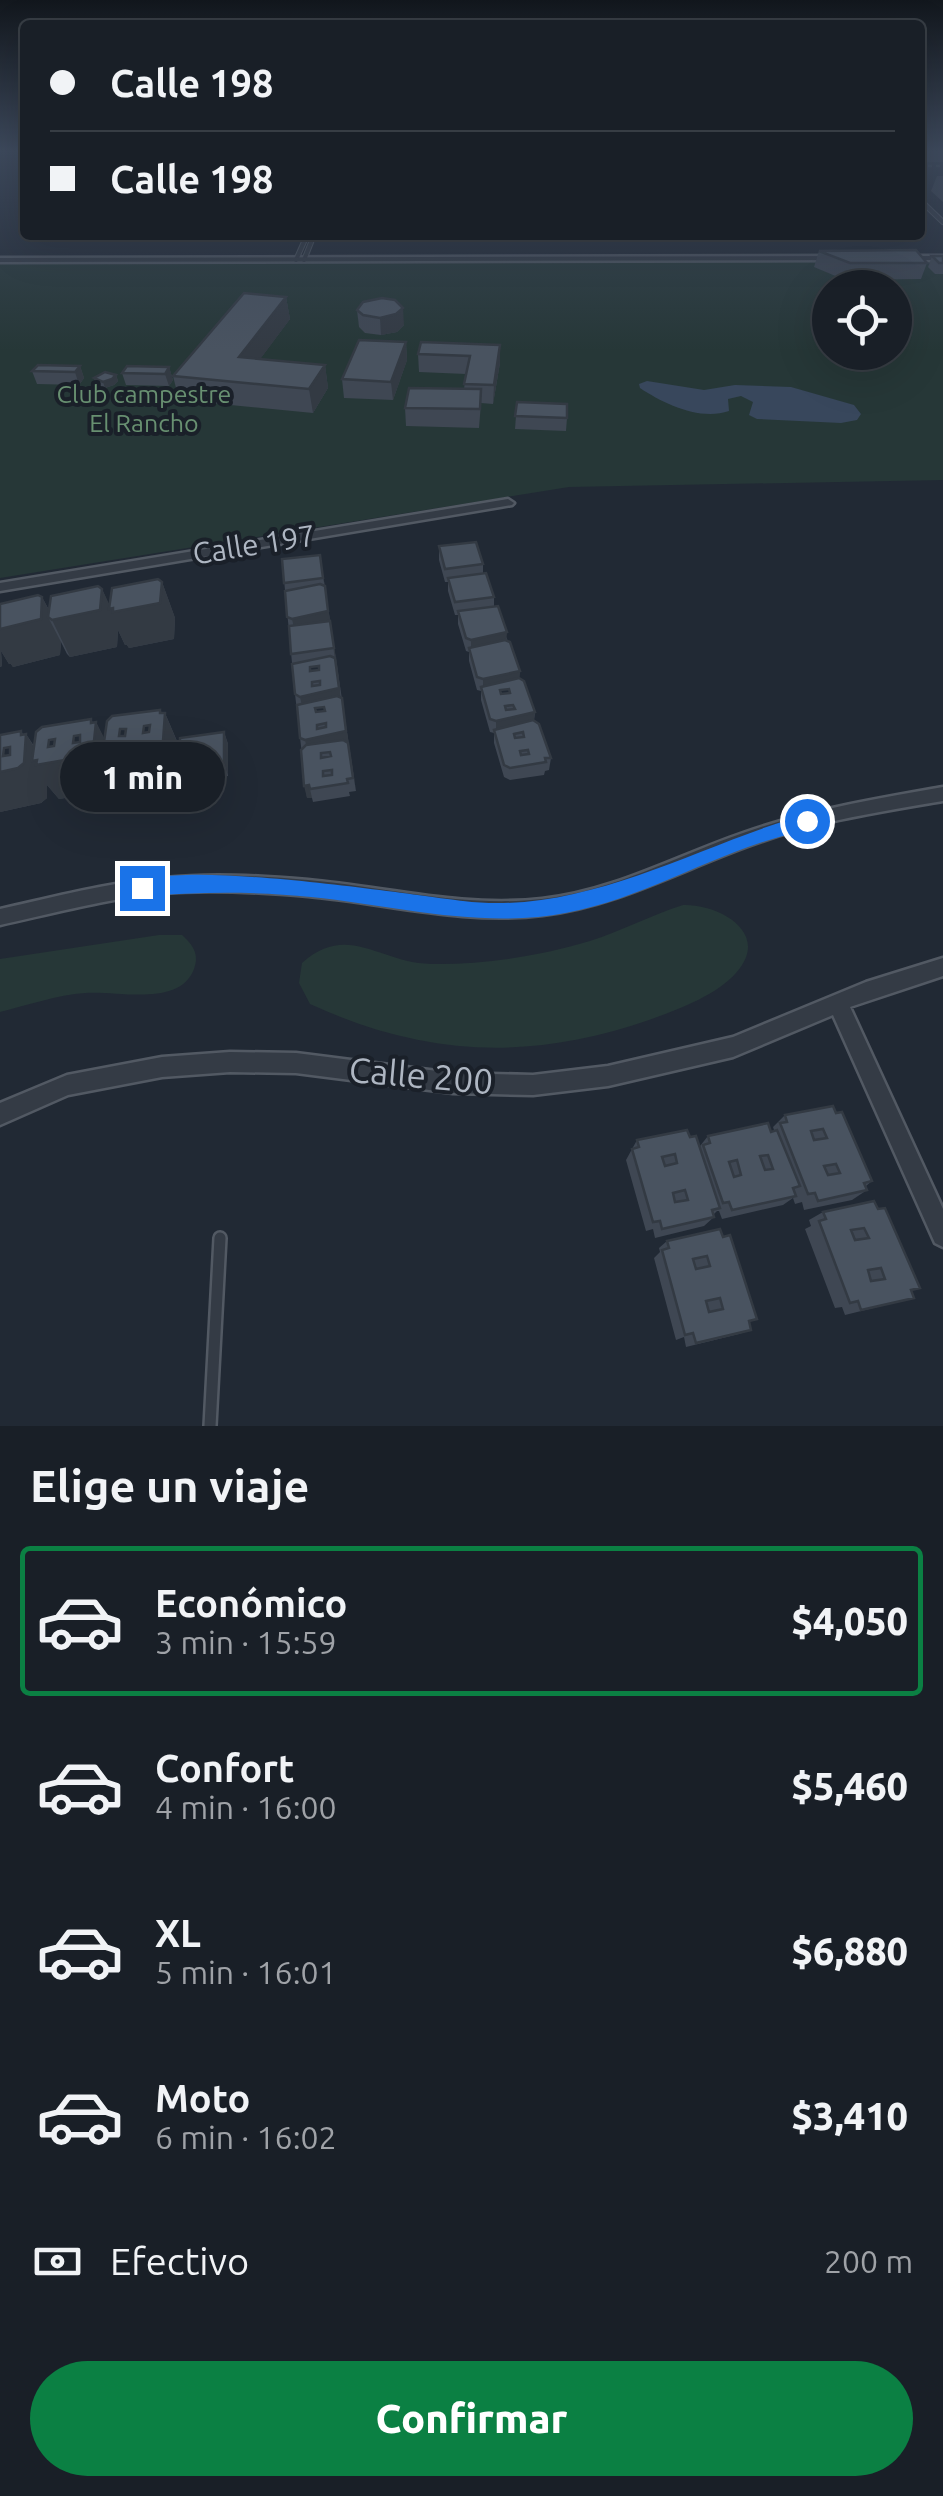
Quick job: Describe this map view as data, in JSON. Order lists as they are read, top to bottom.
{
  "streets": {
    "street": ["Calle 197", "Calle 200"]
  },
  "parks": ["Club campestre El Rancho"],
  "page": {
    "banner": ["Calle 198", "Calle 198"],
    "bubble": "1 min",
    "heading": "Elige un viaje",
    "list": [
      {
        "name": "Económico",
        "note": "3 min · 15:59",
        "value": "$4,050"
      },
      {
        "name": "Confort",
        "note": "4 min · 16:00",
        "value": "$5,460"
      },
      {
        "name": "XL",
        "note": "5 min · 16:01",
        "value": "$6,880"
      },
      {
        "name": "Moto",
        "note": "6 min · 16:02",
        "value": "$3,410"
      }
    ],
    "pay": ["Efectivo", "200 m"],
    "buttons": "Confirmar"
  }
}
